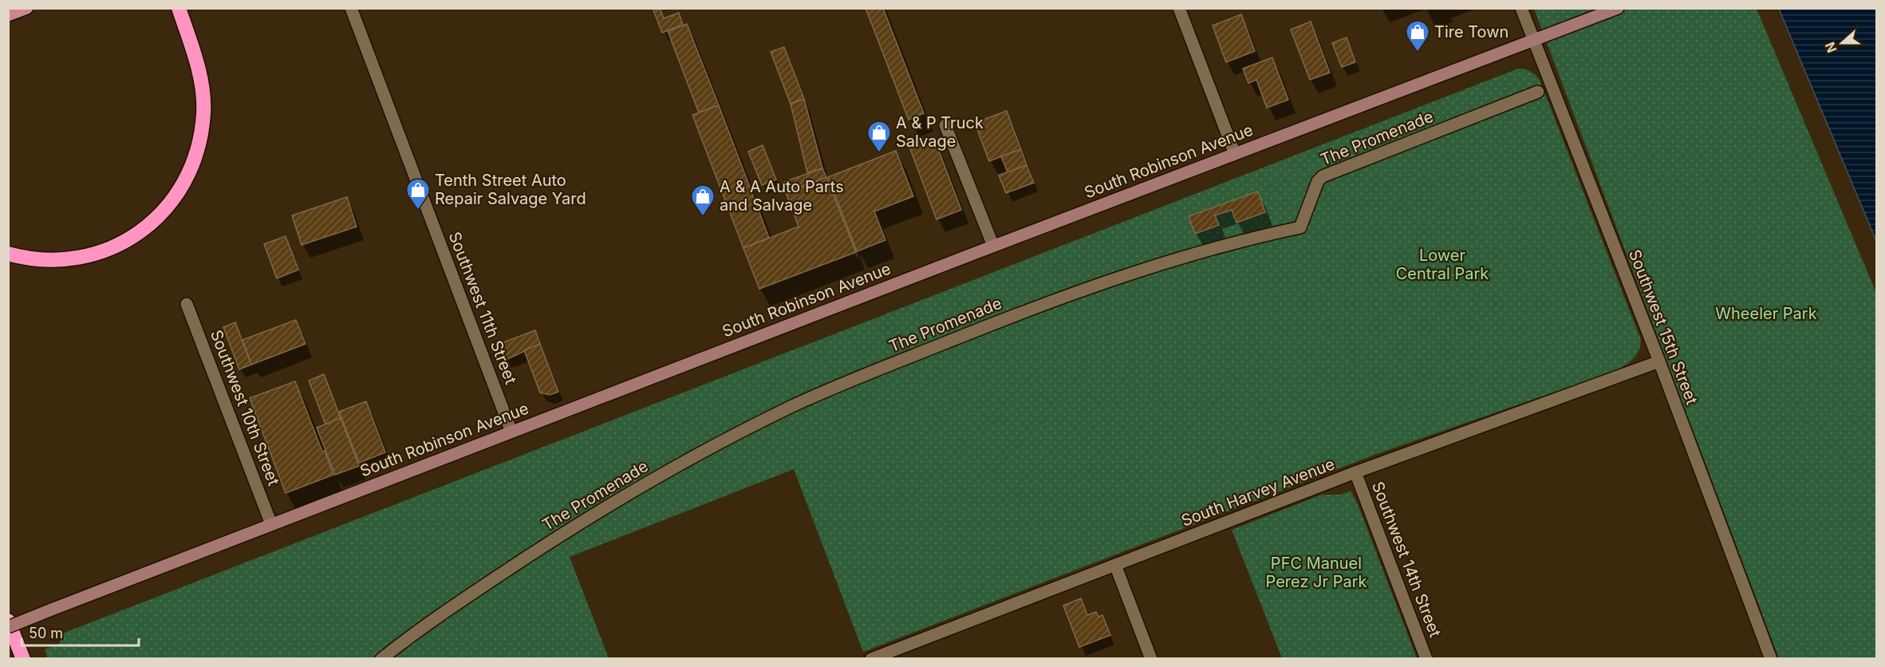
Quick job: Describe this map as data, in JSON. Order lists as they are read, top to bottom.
{
  "streets": {
    "main road": ["South Robinson Avenue"],
    "street": [
      "The Promenade",
      "Southwest 11th Street",
      "Southwest 15th Street",
      "Southwest 10th Street",
      "South Harvey Avenue",
      "Southwest 14th Street"
    ]
  },
  "crossings": [
    ["South Robinson Avenue", "Southwest 11th Street"],
    ["South Robinson Avenue", "Southwest 15th Street"],
    ["South Robinson Avenue", "Southwest 10th Street"],
    ["Southwest 15th Street", "South Harvey Avenue"],
    ["South Harvey Avenue", "Southwest 14th Street"]
  ],
  "parks": ["Lower Central Park", "Wheeler Park", "PFC Manuel Perez Jr Park"],
  "places": {
    "shop": [
      "Tire Town",
      "A & P Truck Salvage",
      "Tenth Street Auto Repair Salvage Yard",
      "A & A Auto Parts and Salvage"
    ]
  },
  "scale_bar": "50 m",
  "north": "left"
}
